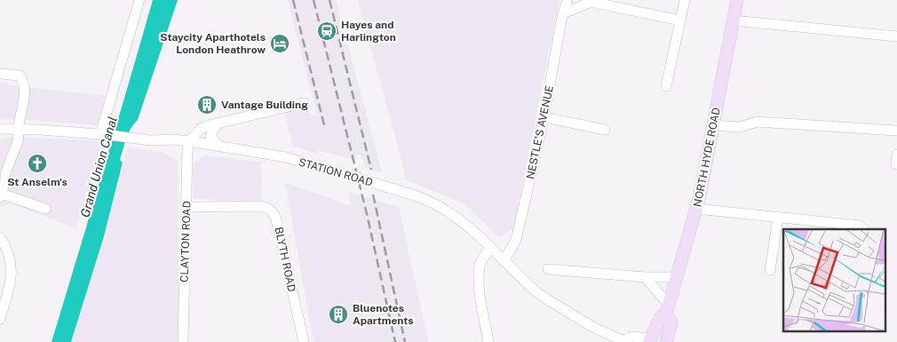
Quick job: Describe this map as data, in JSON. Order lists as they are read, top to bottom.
{
  "streets": {
    "main road": ["NORTH HYDE ROAD", "STATION ROAD"],
    "street": ["NESTLE'S AVENUE", "CLAYTON ROAD", "BLYTH ROAD"]
  },
  "crossings": [
    ["NESTLE'S AVENUE", "STATION ROAD"],
    ["NORTH HYDE ROAD", "STATION ROAD"],
    ["STATION ROAD", "CLAYTON ROAD"],
    ["CLAYTON ROAD", "BLYTH ROAD"]
  ],
  "water": ["Grand Union Canal"],
  "places": {
    "station": ["Hayes and Harlington"],
    "hotel": ["Staycity Aparthotels London Heathrow"],
    "building": ["Vantage Building", "Bluenotes Apartments"],
    "church": ["St Anselm's"]
  }
}
